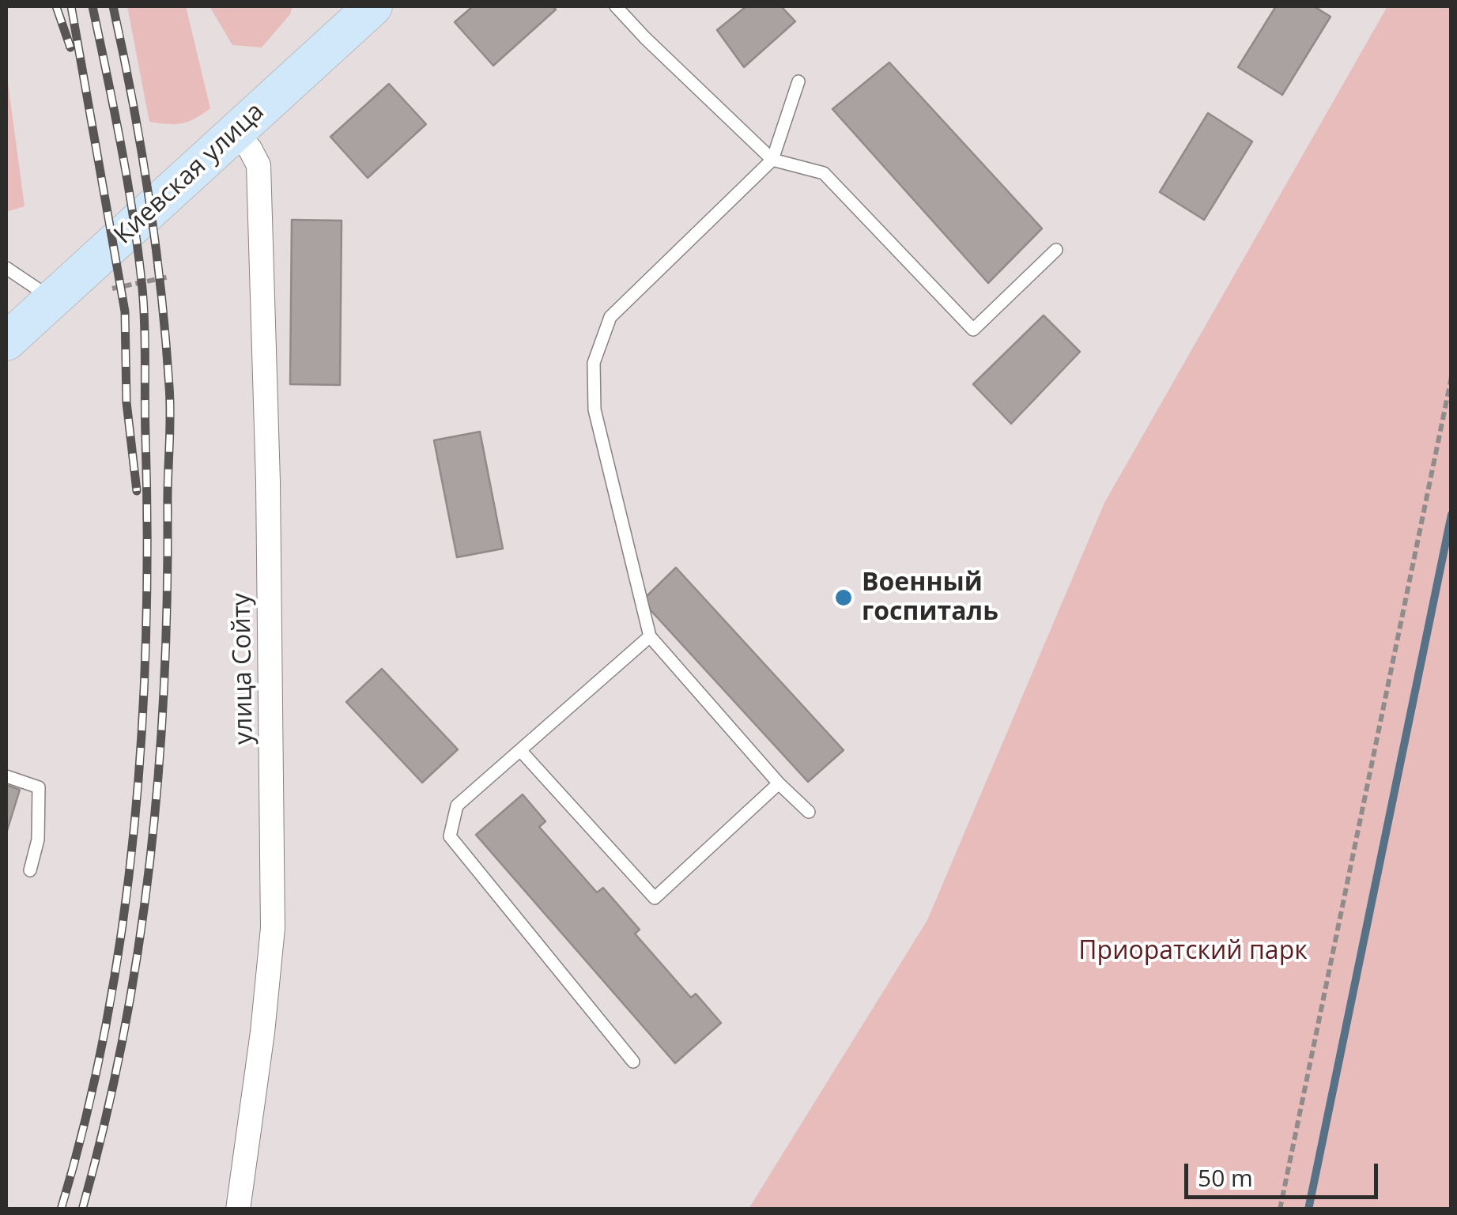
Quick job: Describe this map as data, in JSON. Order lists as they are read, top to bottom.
{
  "streets": {
    "main road": ["Киевская улица"],
    "street": ["улица Сойту"]
  },
  "crossings": [
    ["Киевская улица", "улица Сойту"]
  ],
  "parks": ["Приоратский парк"],
  "places": ["Военный госпиталь"],
  "scale_bar": "50 m"
}
